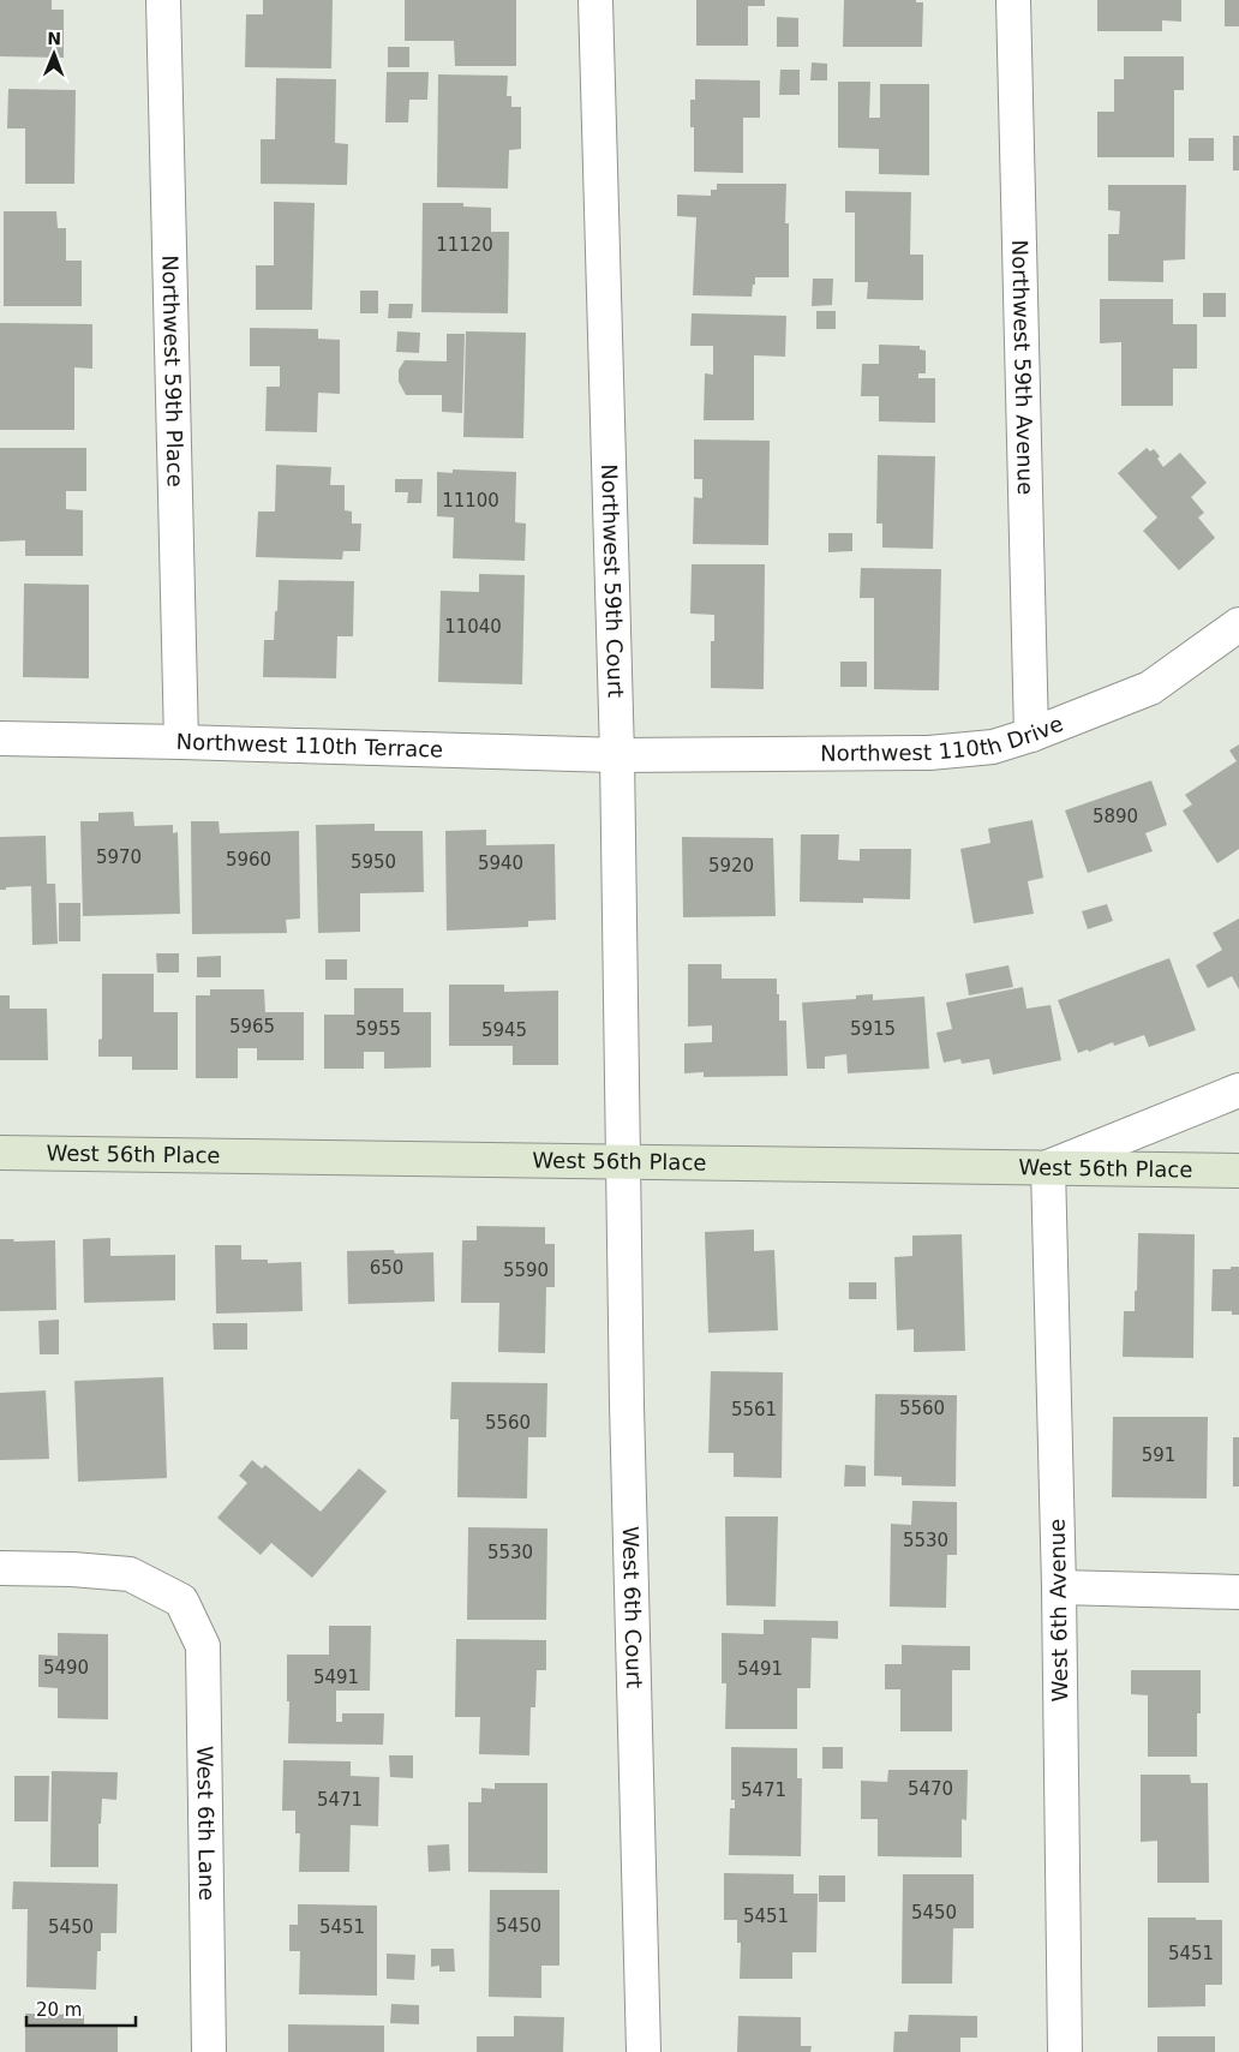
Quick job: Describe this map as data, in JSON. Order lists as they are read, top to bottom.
{
  "streets": {
    "street": [
      "Northwest 59th Avenue",
      "Northwest 59th Place",
      "Northwest 59th Court",
      "Northwest 110th Drive",
      "Northwest 110th Terrace",
      "West 56th Place",
      "West 6th Court",
      "West 6th Avenue",
      "West 6th Lane"
    ]
  },
  "crossings": [
    ["Northwest 59th Avenue", "Northwest 110th Drive"],
    ["Northwest 59th Place", "Northwest 110th Terrace"],
    ["Northwest 59th Court", "Northwest 110th Drive"],
    ["Northwest 59th Court", "Northwest 110th Terrace"],
    ["Northwest 59th Court", "West 56th Place"],
    ["Northwest 59th Court", "West 6th Court"],
    ["Northwest 110th Drive", "Northwest 110th Terrace"],
    ["West 56th Place", "West 6th Court"],
    ["West 56th Place", "West 6th Avenue"]
  ],
  "house_numbers": [
    "11120",
    "11100",
    "11040",
    "5890",
    "5970",
    "5960",
    "5950",
    "5940",
    "5920",
    "5965",
    "5955",
    "5915",
    "5945",
    "650",
    "5590",
    "5560",
    "5561",
    "5560",
    "591",
    "5530",
    "5530",
    "5490",
    "5491",
    "5491",
    "5470",
    "5471",
    "5471",
    "5450",
    "5451",
    "5450",
    "5450",
    "5451",
    "5451"
  ],
  "scale_bar": "20 m",
  "north": "top"
}
